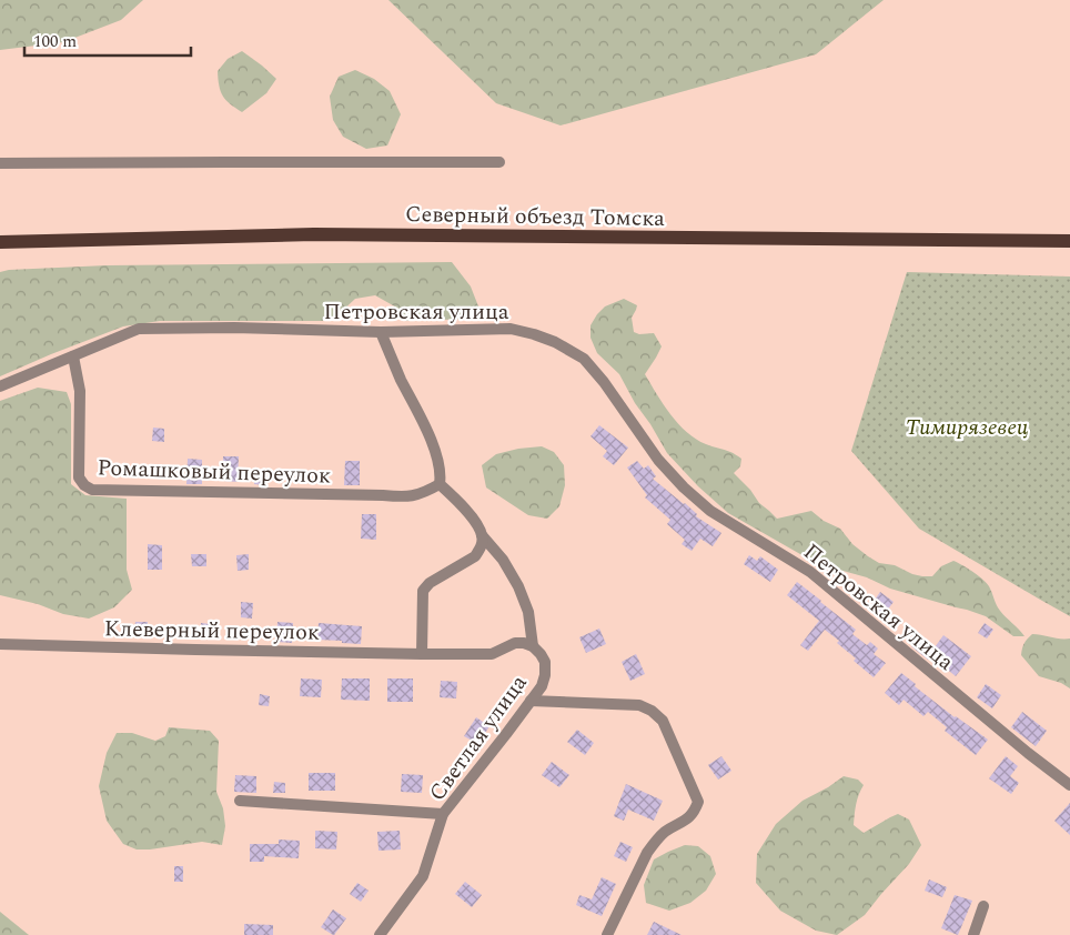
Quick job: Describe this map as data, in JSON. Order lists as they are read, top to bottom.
{
  "streets": {
    "main road": ["Северный объезд Томска"],
    "street": [
      "Петровская улица",
      "Ромашковый переулок",
      "Клеверный переулок",
      "Светлая улица"
    ]
  },
  "crossings": [
    ["Петровская улица", "Ромашковый переулок"],
    ["Клеверный переулок", "Светлая улица"]
  ],
  "parks": ["Тимирязевец"],
  "scale_bar": "100 m"
}
